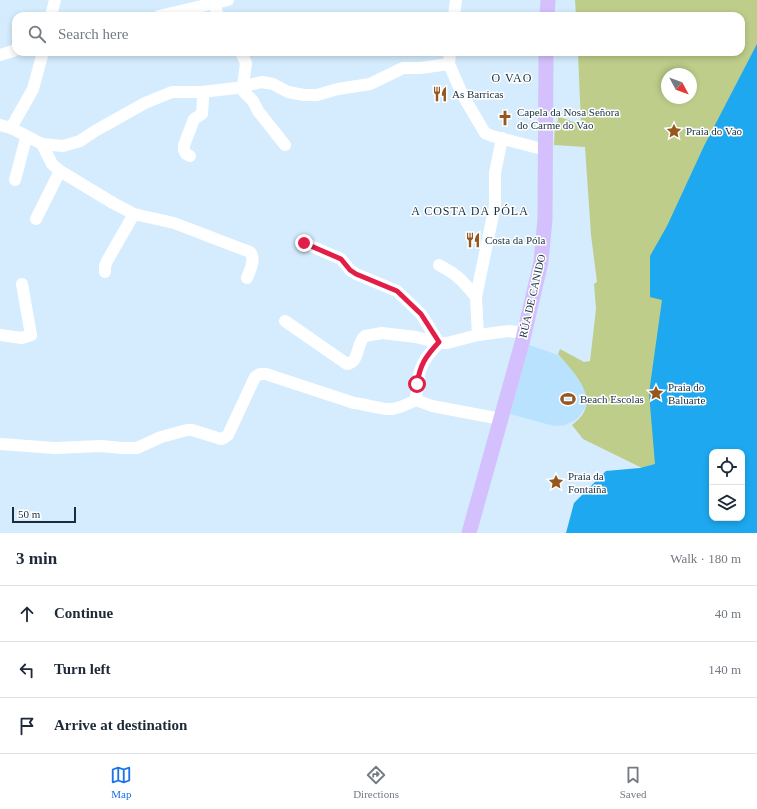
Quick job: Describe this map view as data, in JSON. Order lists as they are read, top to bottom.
{
  "streets": {
    "main road": ["RÚA DE CANIDO"]
  },
  "districts": ["O VAO", "A COSTA DA PÓLA"],
  "places": {
    "restaurant": ["As Barricas", "Costa da Póla"],
    "church": ["Capela da Nosa Señora do Carme do Vao"],
    "place": ["Praia do Vao", "Praia do Baluarte", "Praia da Fontaíña"],
    "sports": ["Beach Escolas"]
  },
  "scale_bar": "50 m",
  "north": "bottom right",
  "page": {
    "search": "Search here",
    "scale": "50 m",
    "heading": ["3 min", "Walk · 180 m"],
    "list": [
      ["Continue", "40 m"],
      ["Turn left", "140 m"],
      "Arrive at destination"
    ],
    "nav": ["Map", "Directions", "Saved"]
  }
}
